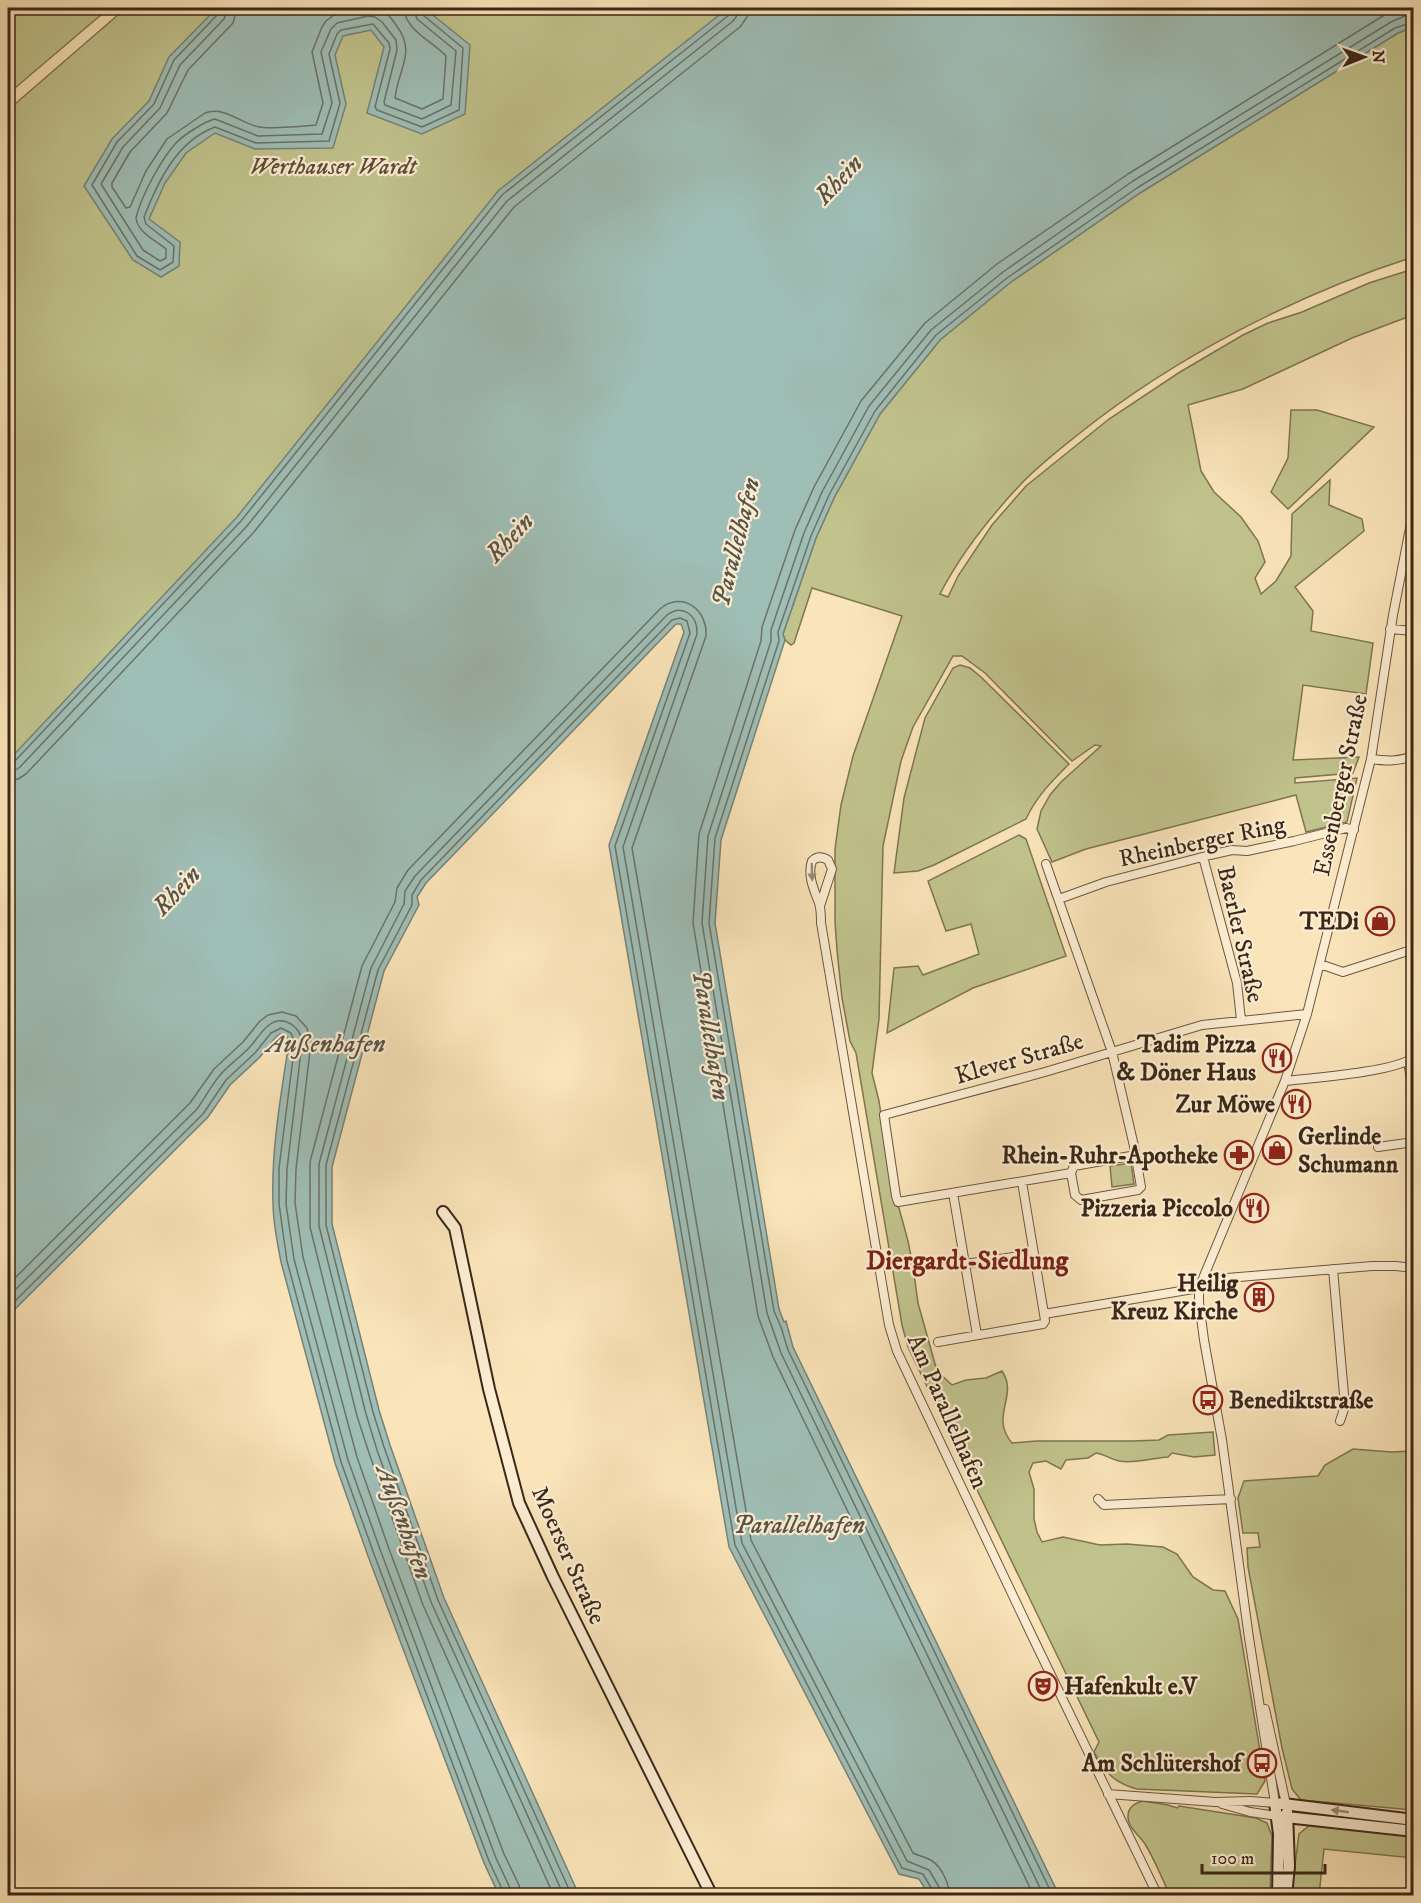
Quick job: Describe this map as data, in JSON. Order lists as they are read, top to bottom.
{
  "streets": {
    "street": [
      "Essenberger Straße",
      "Rheinberger Ring",
      "Baerler Straße",
      "Klever Straße",
      "Am Parallelhafen",
      "Moerser Straße"
    ]
  },
  "crossings": [
    ["Essenberger Straße", "Rheinberger Ring"],
    ["Essenberger Straße", "Klever Straße"],
    ["Rheinberger Ring", "Baerler Straße"],
    ["Baerler Straße", "Klever Straße"]
  ],
  "districts": ["Diergardt-Siedlung"],
  "water": ["Rhein", "Parallelhafen", "Außenhafen"],
  "parks": ["Werthauser Wardt"],
  "places": {
    "shop": ["TEDi", "Gerlinde Schumann"],
    "restaurant": ["Tadim Pizza & Döner Haus", "Zur Möwe", "Pizzeria Piccolo"],
    "pharmacy": ["Rhein-Ruhr-Apotheke"],
    "building": ["Heilig Kreuz Kirche"],
    "bus stop": ["Benediktstraße", "Am Schlütershof"],
    "theatre": ["Hafenkult e.V"]
  },
  "scale_bar": "100 m",
  "north": "right"
}
